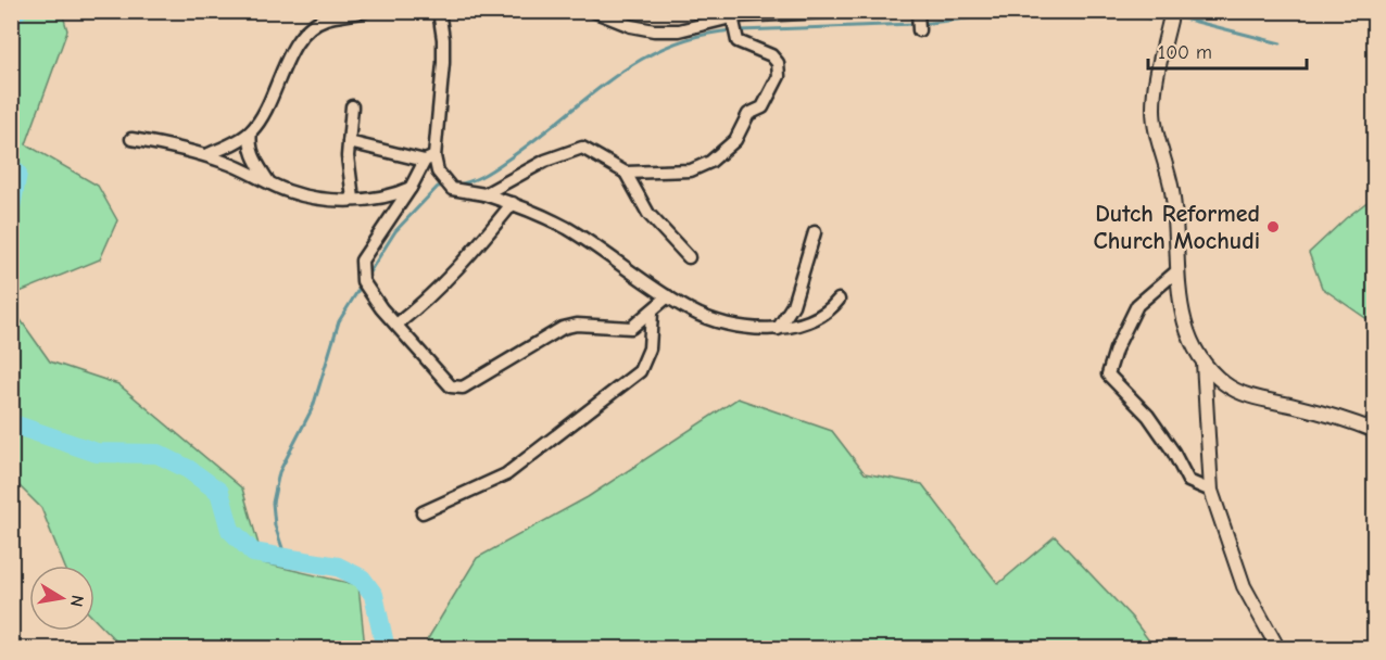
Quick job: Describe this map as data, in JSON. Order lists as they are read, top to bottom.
{
  "places": ["Dutch Reformed Church Mochudi"],
  "scale_bar": "100 m",
  "north": "right"
}
